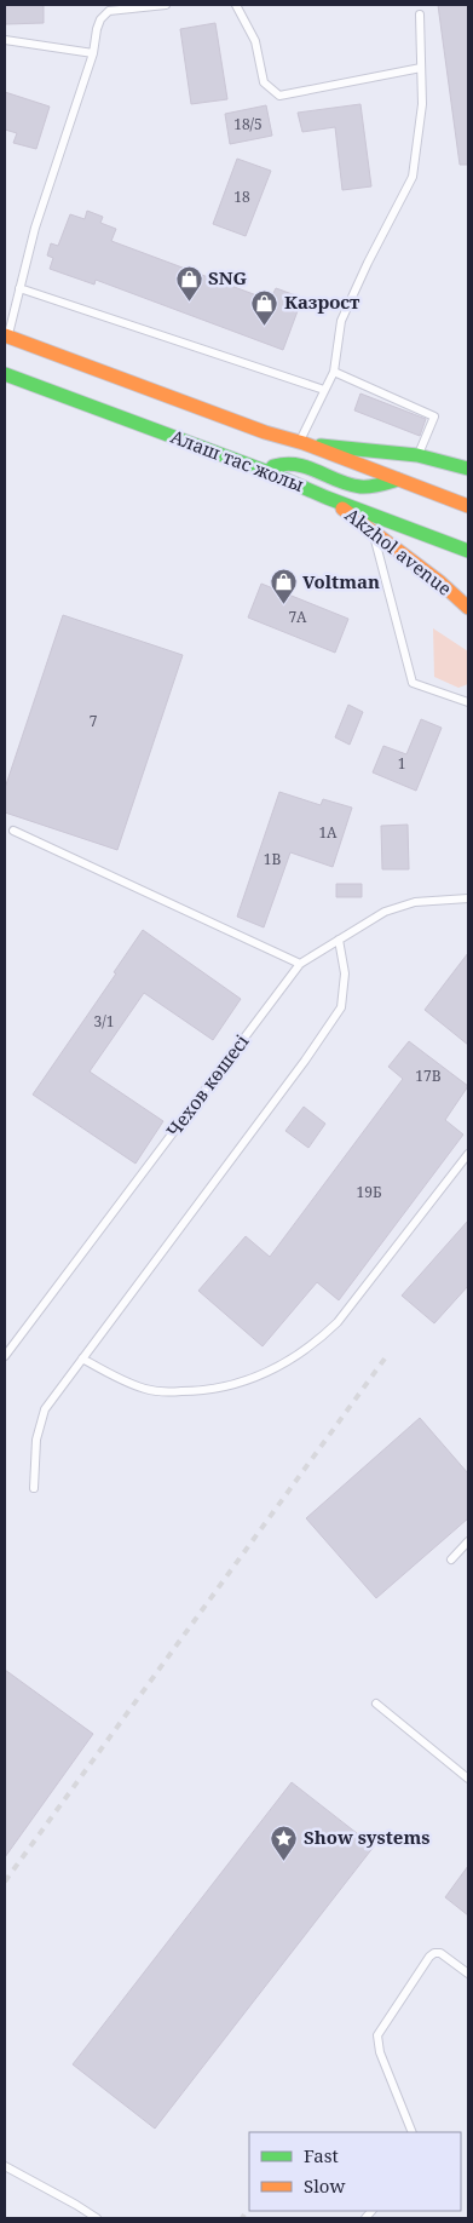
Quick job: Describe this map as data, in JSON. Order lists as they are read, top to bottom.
{
  "streets": {
    "main road": ["Алаш тас жолы", "Akzhol avenue"],
    "lane": ["Чехов көшесі"]
  },
  "crossings": [
    ["Алаш тас жолы", "Akzhol avenue"]
  ],
  "places": {
    "shop": ["SNG", "Казрост", "Voltman"],
    "place": ["Show systems"]
  },
  "house_numbers": [
    "18/5",
    "18",
    "7А",
    "7",
    "1",
    "1А",
    "1В",
    "3/1",
    "17В",
    "19Б"
  ],
  "legend": ["Fast", "Slow"]
}
